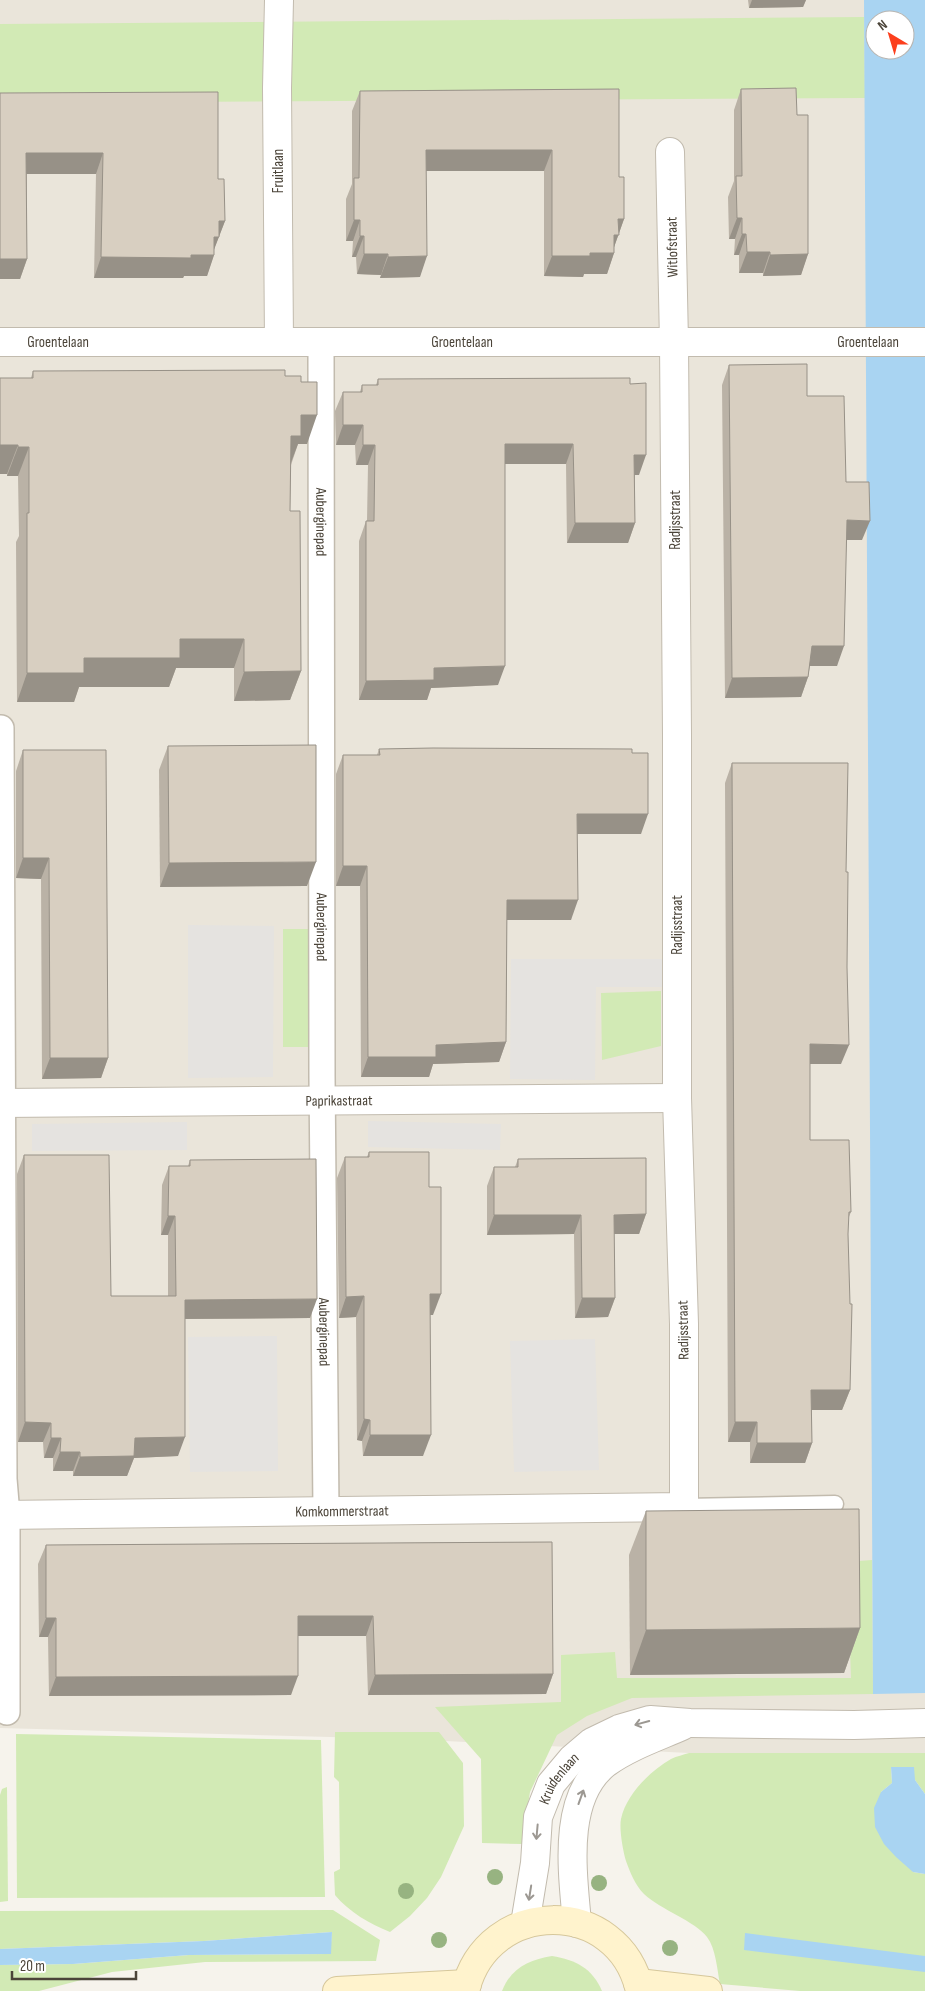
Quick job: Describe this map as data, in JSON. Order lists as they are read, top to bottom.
{
  "streets": {
    "street": [
      "Fruitlaan",
      "Witlofstraat",
      "Groentelaan",
      "Radijsstraat",
      "Auberginepad",
      "Paprikastraat",
      "Komkommerstraat",
      "Kruidenlaan"
    ]
  },
  "crossings": [
    ["Fruitlaan", "Groentelaan"],
    ["Witlofstraat", "Groentelaan"],
    ["Witlofstraat", "Radijsstraat"],
    ["Groentelaan", "Radijsstraat"],
    ["Groentelaan", "Auberginepad"],
    ["Radijsstraat", "Paprikastraat"],
    ["Radijsstraat", "Komkommerstraat"],
    ["Auberginepad", "Paprikastraat"],
    ["Auberginepad", "Komkommerstraat"]
  ],
  "scale_bar": "20 m",
  "north": "top left"
}
